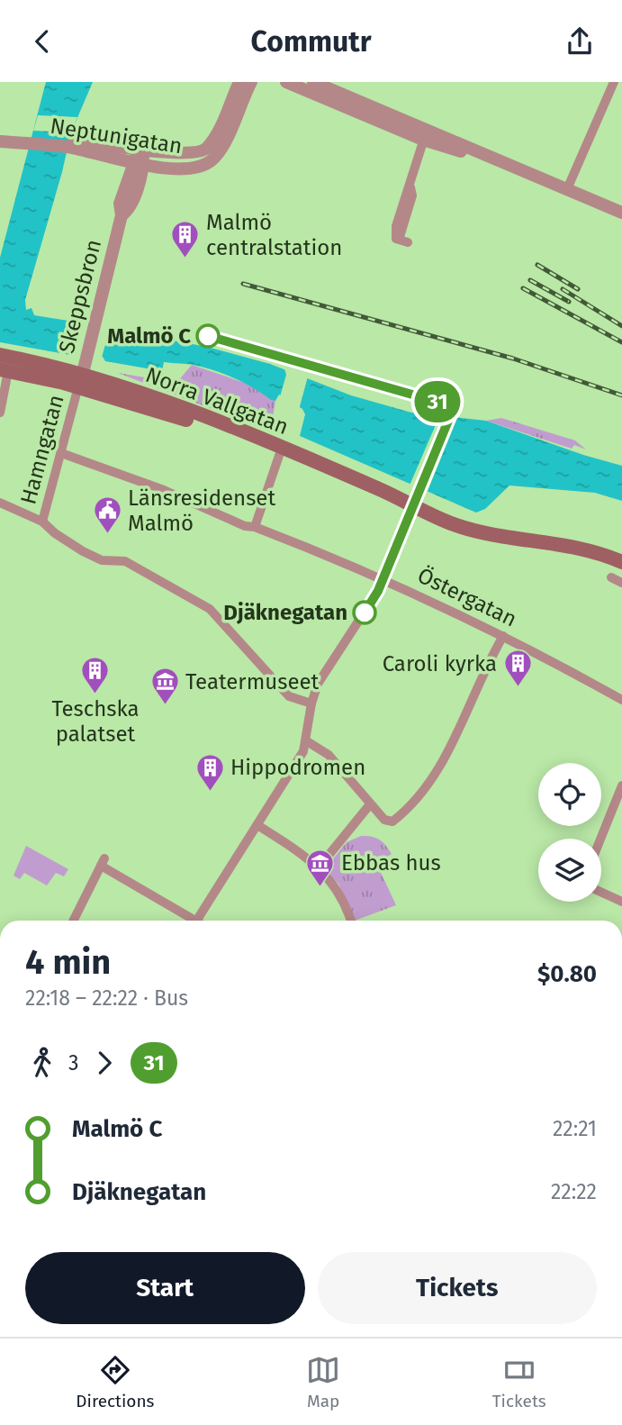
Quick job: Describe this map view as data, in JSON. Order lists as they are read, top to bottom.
{
  "streets": {
    "main road": ["Norra Vallgatan"],
    "street": [
      "Neptunigatan",
      "Skeppsbron",
      "Hamngatan",
      "Östergatan"
    ]
  },
  "crossings": [
    ["Neptunigatan", "Skeppsbron"],
    ["Skeppsbron", "Norra Vallgatan"],
    ["Skeppsbron", "Hamngatan"],
    ["Norra Vallgatan", "Hamngatan"],
    ["Hamngatan", "Östergatan"]
  ],
  "places": {
    "building": [
      "Malmö centralstation",
      "Caroli kyrka",
      "Teschska palatset",
      "Hippodromen"
    ],
    "other": ["Malmö C", "Djäknegatan"],
    "public building": ["Länsresidenset Malmö"],
    "museum": ["Teatermuseet", "Ebbas hus"]
  },
  "lines": ["bus line 31"],
  "page": {
    "header": "Commutr",
    "on_map": "31",
    "heading": ["4 min", "22:18 – 22:22 · Bus", "$0.80"],
    "legs": ["3", "31"],
    "list": [
      {
        "name": "Malmö C",
        "value": "22:21"
      },
      {
        "name": "Djäknegatan",
        "value": "22:22"
      }
    ],
    "buttons": ["Start", "Tickets"],
    "tabs": ["Directions", "Map", "Tickets"]
  }
}
